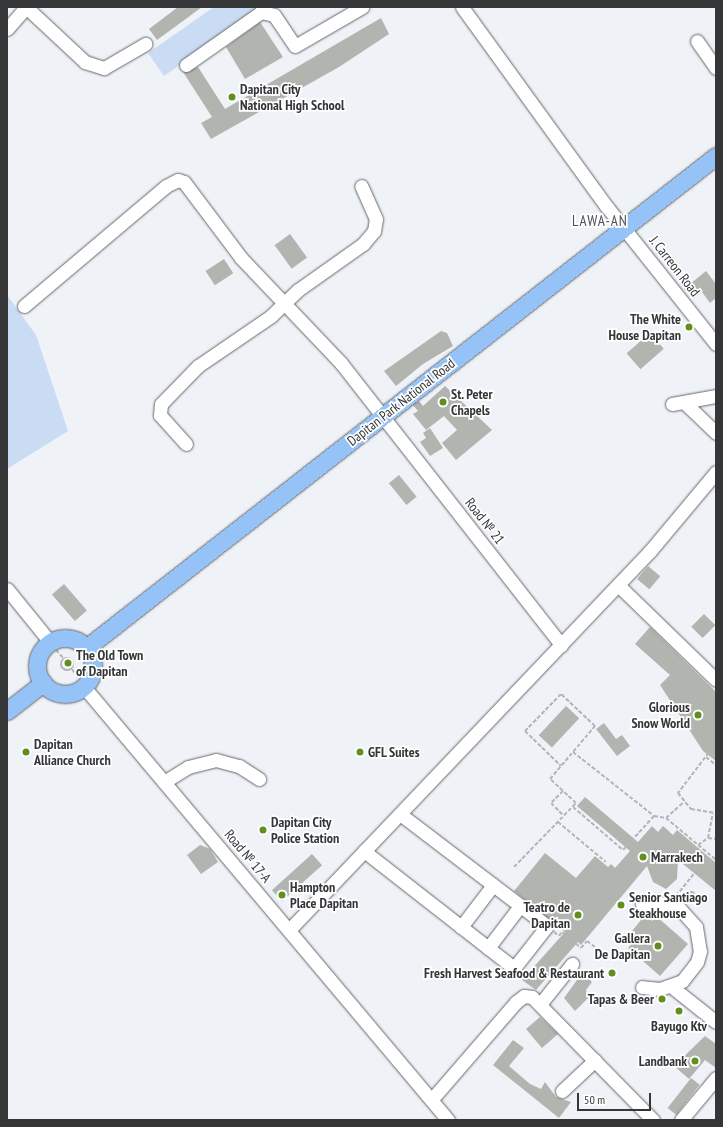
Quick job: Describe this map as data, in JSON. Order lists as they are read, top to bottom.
{
  "streets": {
    "main road": ["Dapitan Park National Road"],
    "street": ["J. Carreon Road", "Road № 21", "Road № 17-A"]
  },
  "crossings": [
    ["J. Carreon Road", "Dapitan Park National Road"],
    ["Dapitan Park National Road", "Road № 21"]
  ],
  "districts": ["LAWA-AN"],
  "places": [
    "Dapitan City National High School",
    "The White House Dapitan",
    "St. Peter Chapels",
    "The Old Town of Dapitan",
    "Glorious Snow World",
    "Dapitan Alliance Church",
    "GFL Suites",
    "Dapitan City Police Station",
    "Marrakech",
    "Hampton Place Dapitan",
    "Senior Santiago Steakhouse",
    "Teatro de Dapitan",
    "Gallera De Dapitan",
    "Fresh Harvest Seafood & Restaurant",
    "Tapas & Beer",
    "Bayugo Ktv",
    "Landbank"
  ],
  "scale_bar": "50 m"
}
